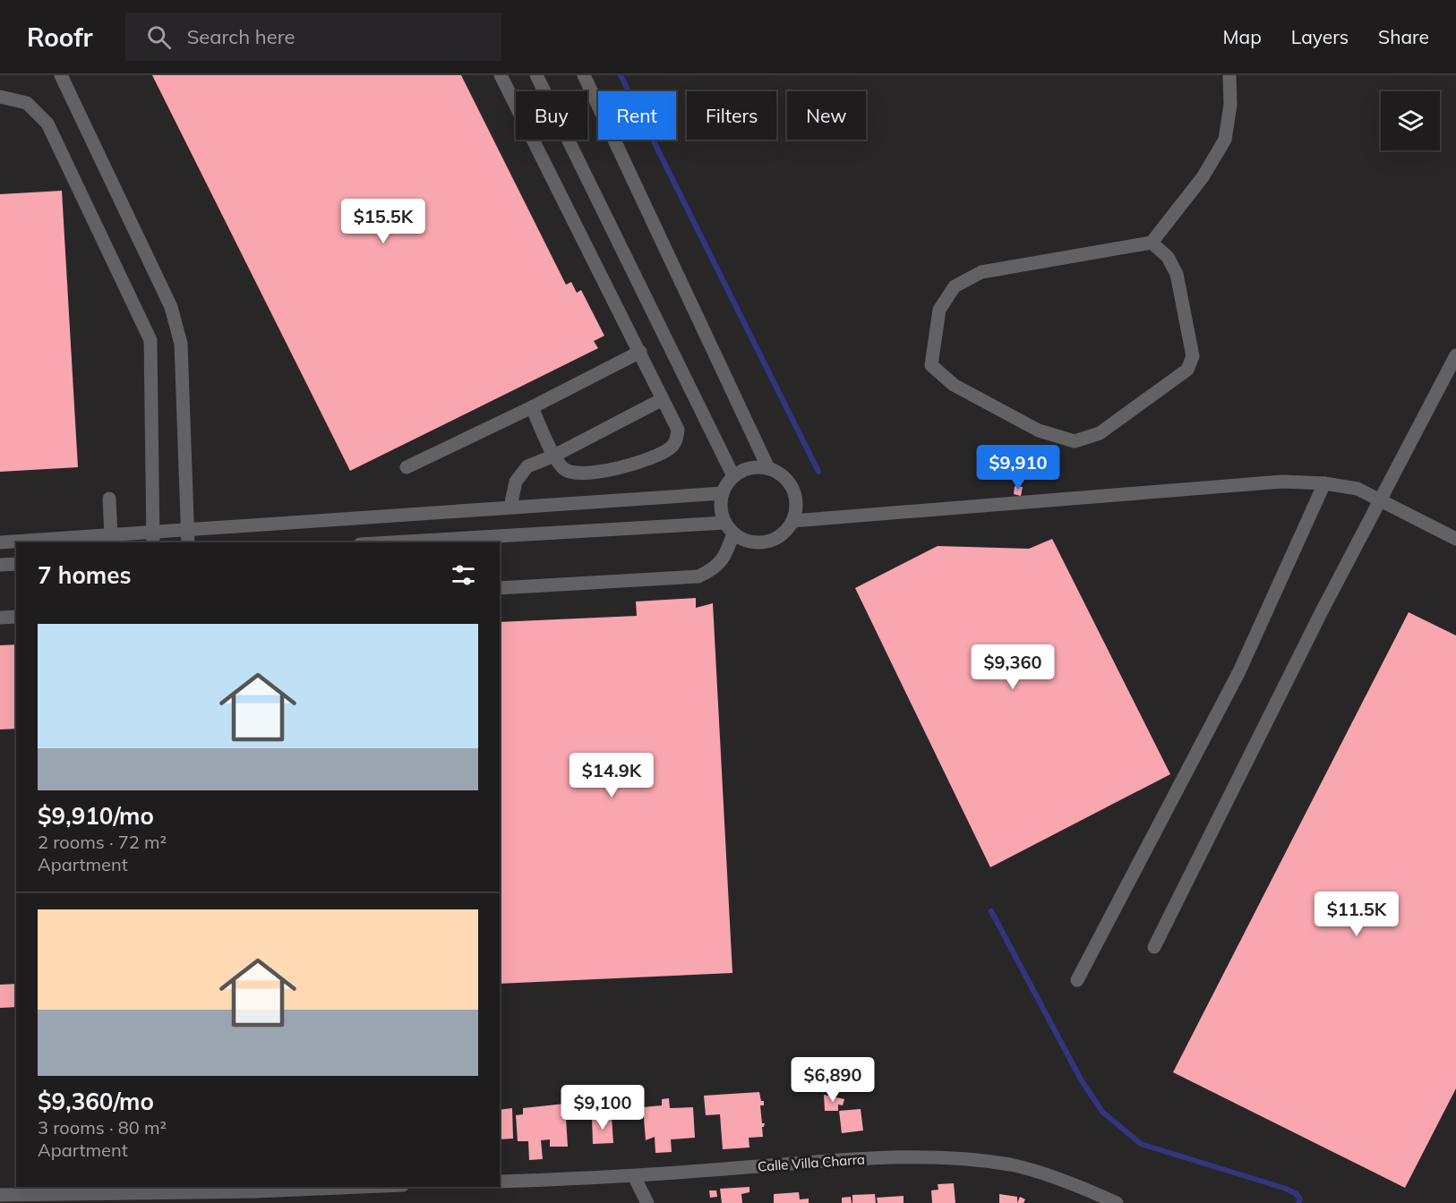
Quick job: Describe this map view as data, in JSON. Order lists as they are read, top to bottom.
{
  "streets": {
    "street": ["Calle Villa Charra"]
  },
  "page": {
    "header": "Roofr",
    "search": "Search here",
    "nav": ["Map", "Layers", "Share"],
    "chip": [
      "Buy",
      "Rent",
      "Filters",
      "New"
    ],
    "price": [
      "$15.5K",
      "$9,910",
      "$9,360",
      "$14.9K",
      "$11.5K",
      "$6,890",
      "$9,100"
    ],
    "heading": "7 homes",
    "list": [
      {
        "name": "$9,910/mo",
        "note": "2 rooms · 72 m² · Apartment"
      },
      {
        "name": "$9,360/mo",
        "note": "3 rooms · 80 m² · Apartment"
      }
    ]
  }
}
